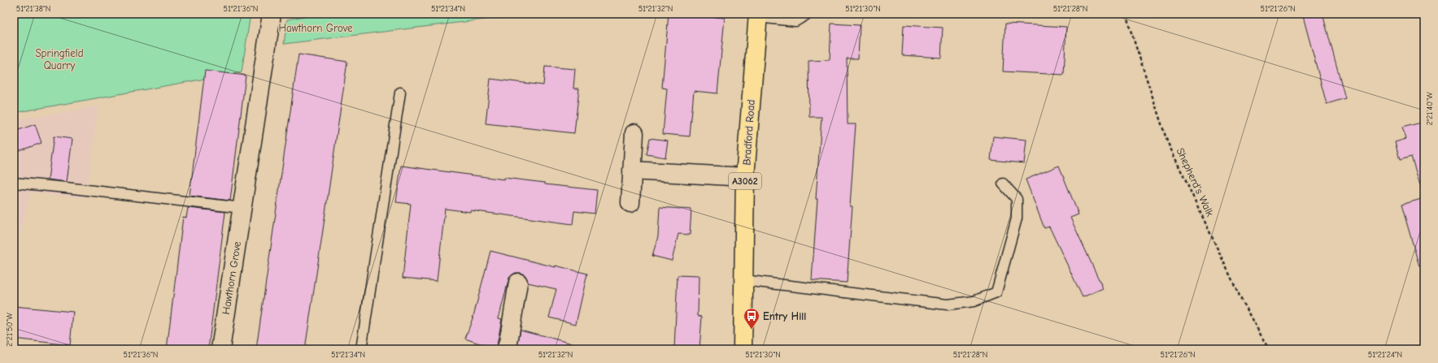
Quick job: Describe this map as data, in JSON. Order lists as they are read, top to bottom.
{
  "streets": {
    "main road": ["Bradford Road", "A3062"],
    "street": ["Hawthorn Grove"],
    "path": ["Shepherd's Walk"]
  },
  "parks": ["Hawthorn Grove", "Springfield Quarry"],
  "places": {
    "bus stop": ["Entry Hill"]
  },
  "coordinates": [
    "51°21'38\"N",
    "51°21'36\"N",
    "51°21'34\"N",
    "51°21'32\"N",
    "51°21'30\"N",
    "51°21'28\"N",
    "51°21'26\"N",
    "2°21'40\"W",
    "2°21'50\"W",
    "51°21'24\"N"
  ]
}
